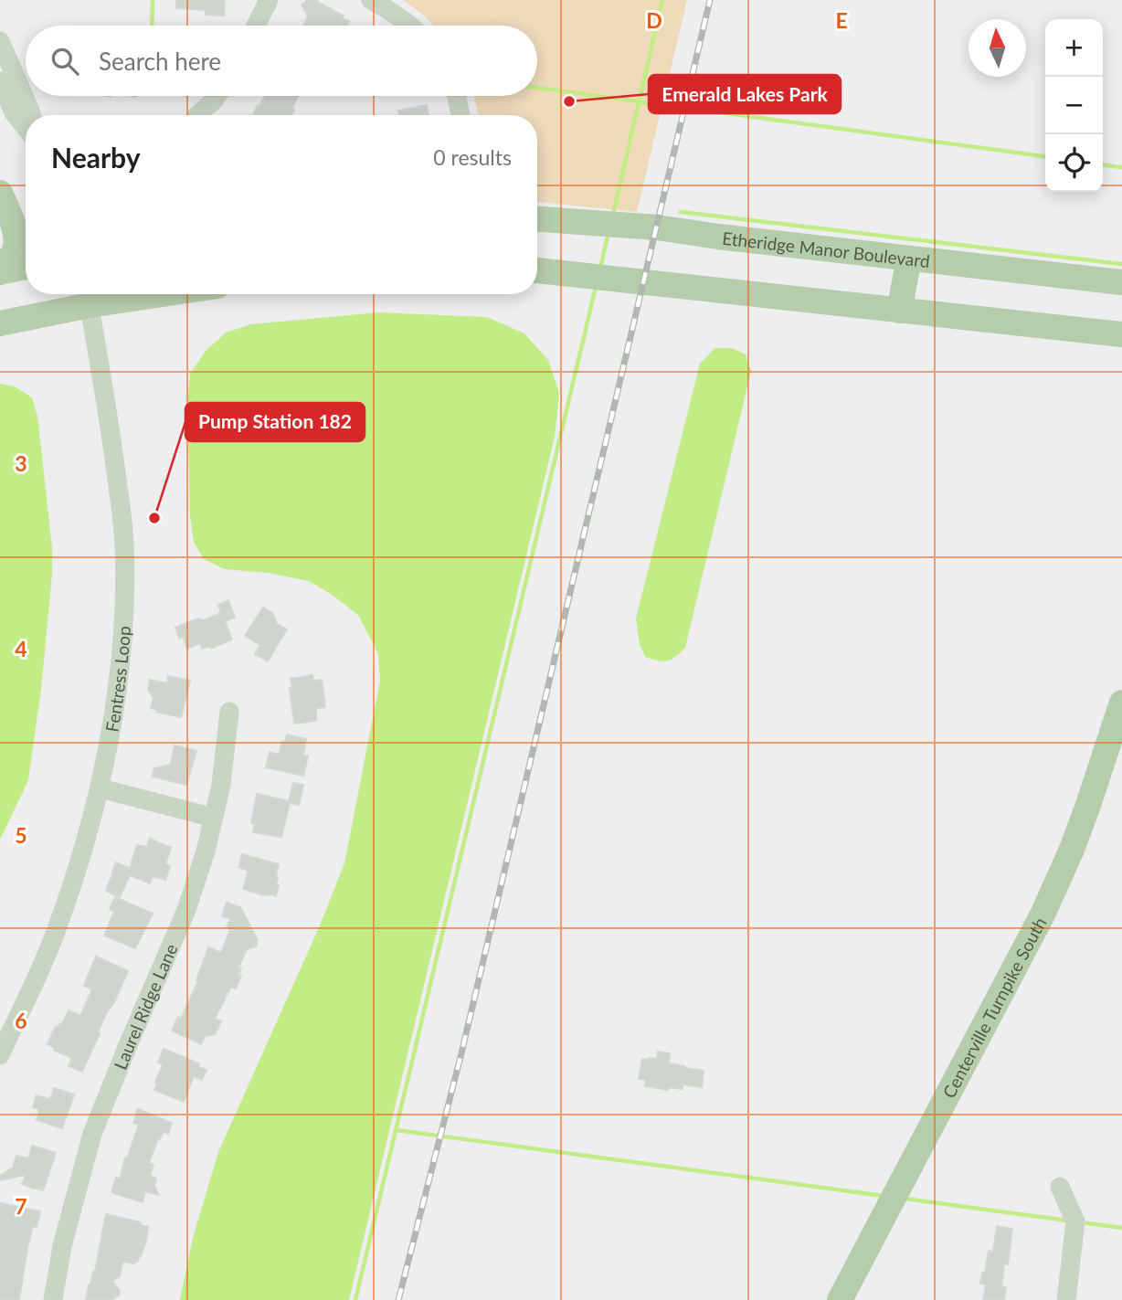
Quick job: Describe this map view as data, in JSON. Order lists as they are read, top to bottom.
{
  "streets": {
    "main road": ["Etheridge Manor Boulevard", "Centerville Turnpike South"],
    "street": ["Fentress Loop", "Laurel Ridge Lane"]
  },
  "places": ["Emerald Lakes Park", "Pump Station 182"],
  "north": "top",
  "page": {
    "map_buttons": ["+", "−"],
    "search": "Search here",
    "heading": ["Nearby", "0 results"]
  },
  "grid": {
    "columns": ["D", "E"],
    "rows": [
      "3",
      "4",
      "5",
      "6",
      "7"
    ]
  }
}
